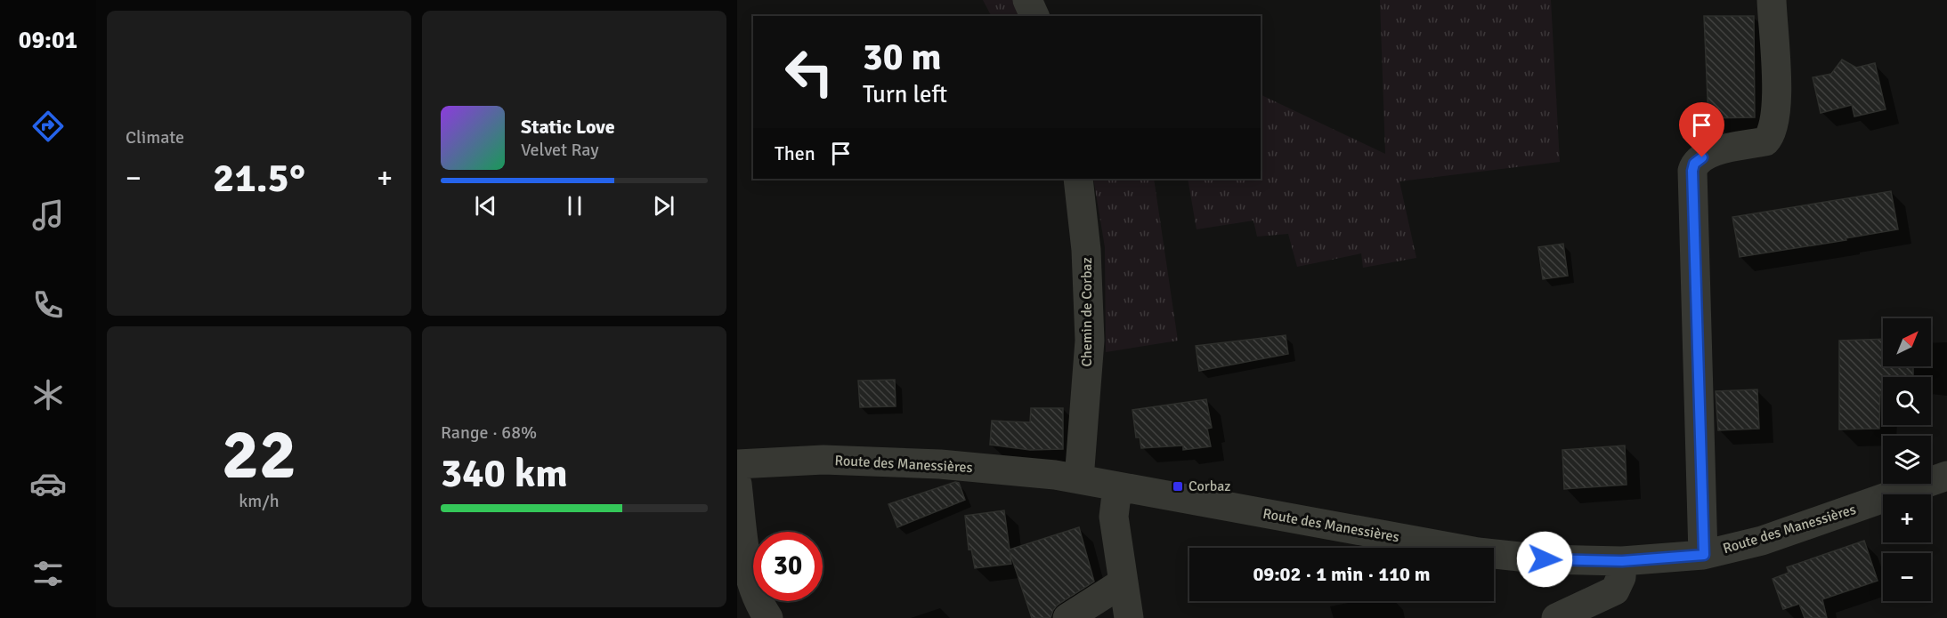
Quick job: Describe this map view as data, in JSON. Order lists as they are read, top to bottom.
{
  "streets": {
    "street": ["Chemin de Corbaz", "Route des Manessières"]
  },
  "crossings": [
    ["Chemin de Corbaz", "Route des Manessières"]
  ],
  "places": {
    "transit": ["Corbaz"]
  },
  "north": "top right",
  "page": {
    "tabs": "09:01",
    "tile": [
      "Climate",
      ["22", "km/h"],
      ["Range · 68%", "340 km"]
    ],
    "turn": ["30 m", "Turn left"],
    "song": ["Static Love", "Velvet Ray"],
    "then": "Then",
    "heat": ["−", "21.5°", "+"],
    "map_buttons": ["+", "−"],
    "limit": "30",
    "trip": "09:02 · 1 min · 110 m"
  }
}
